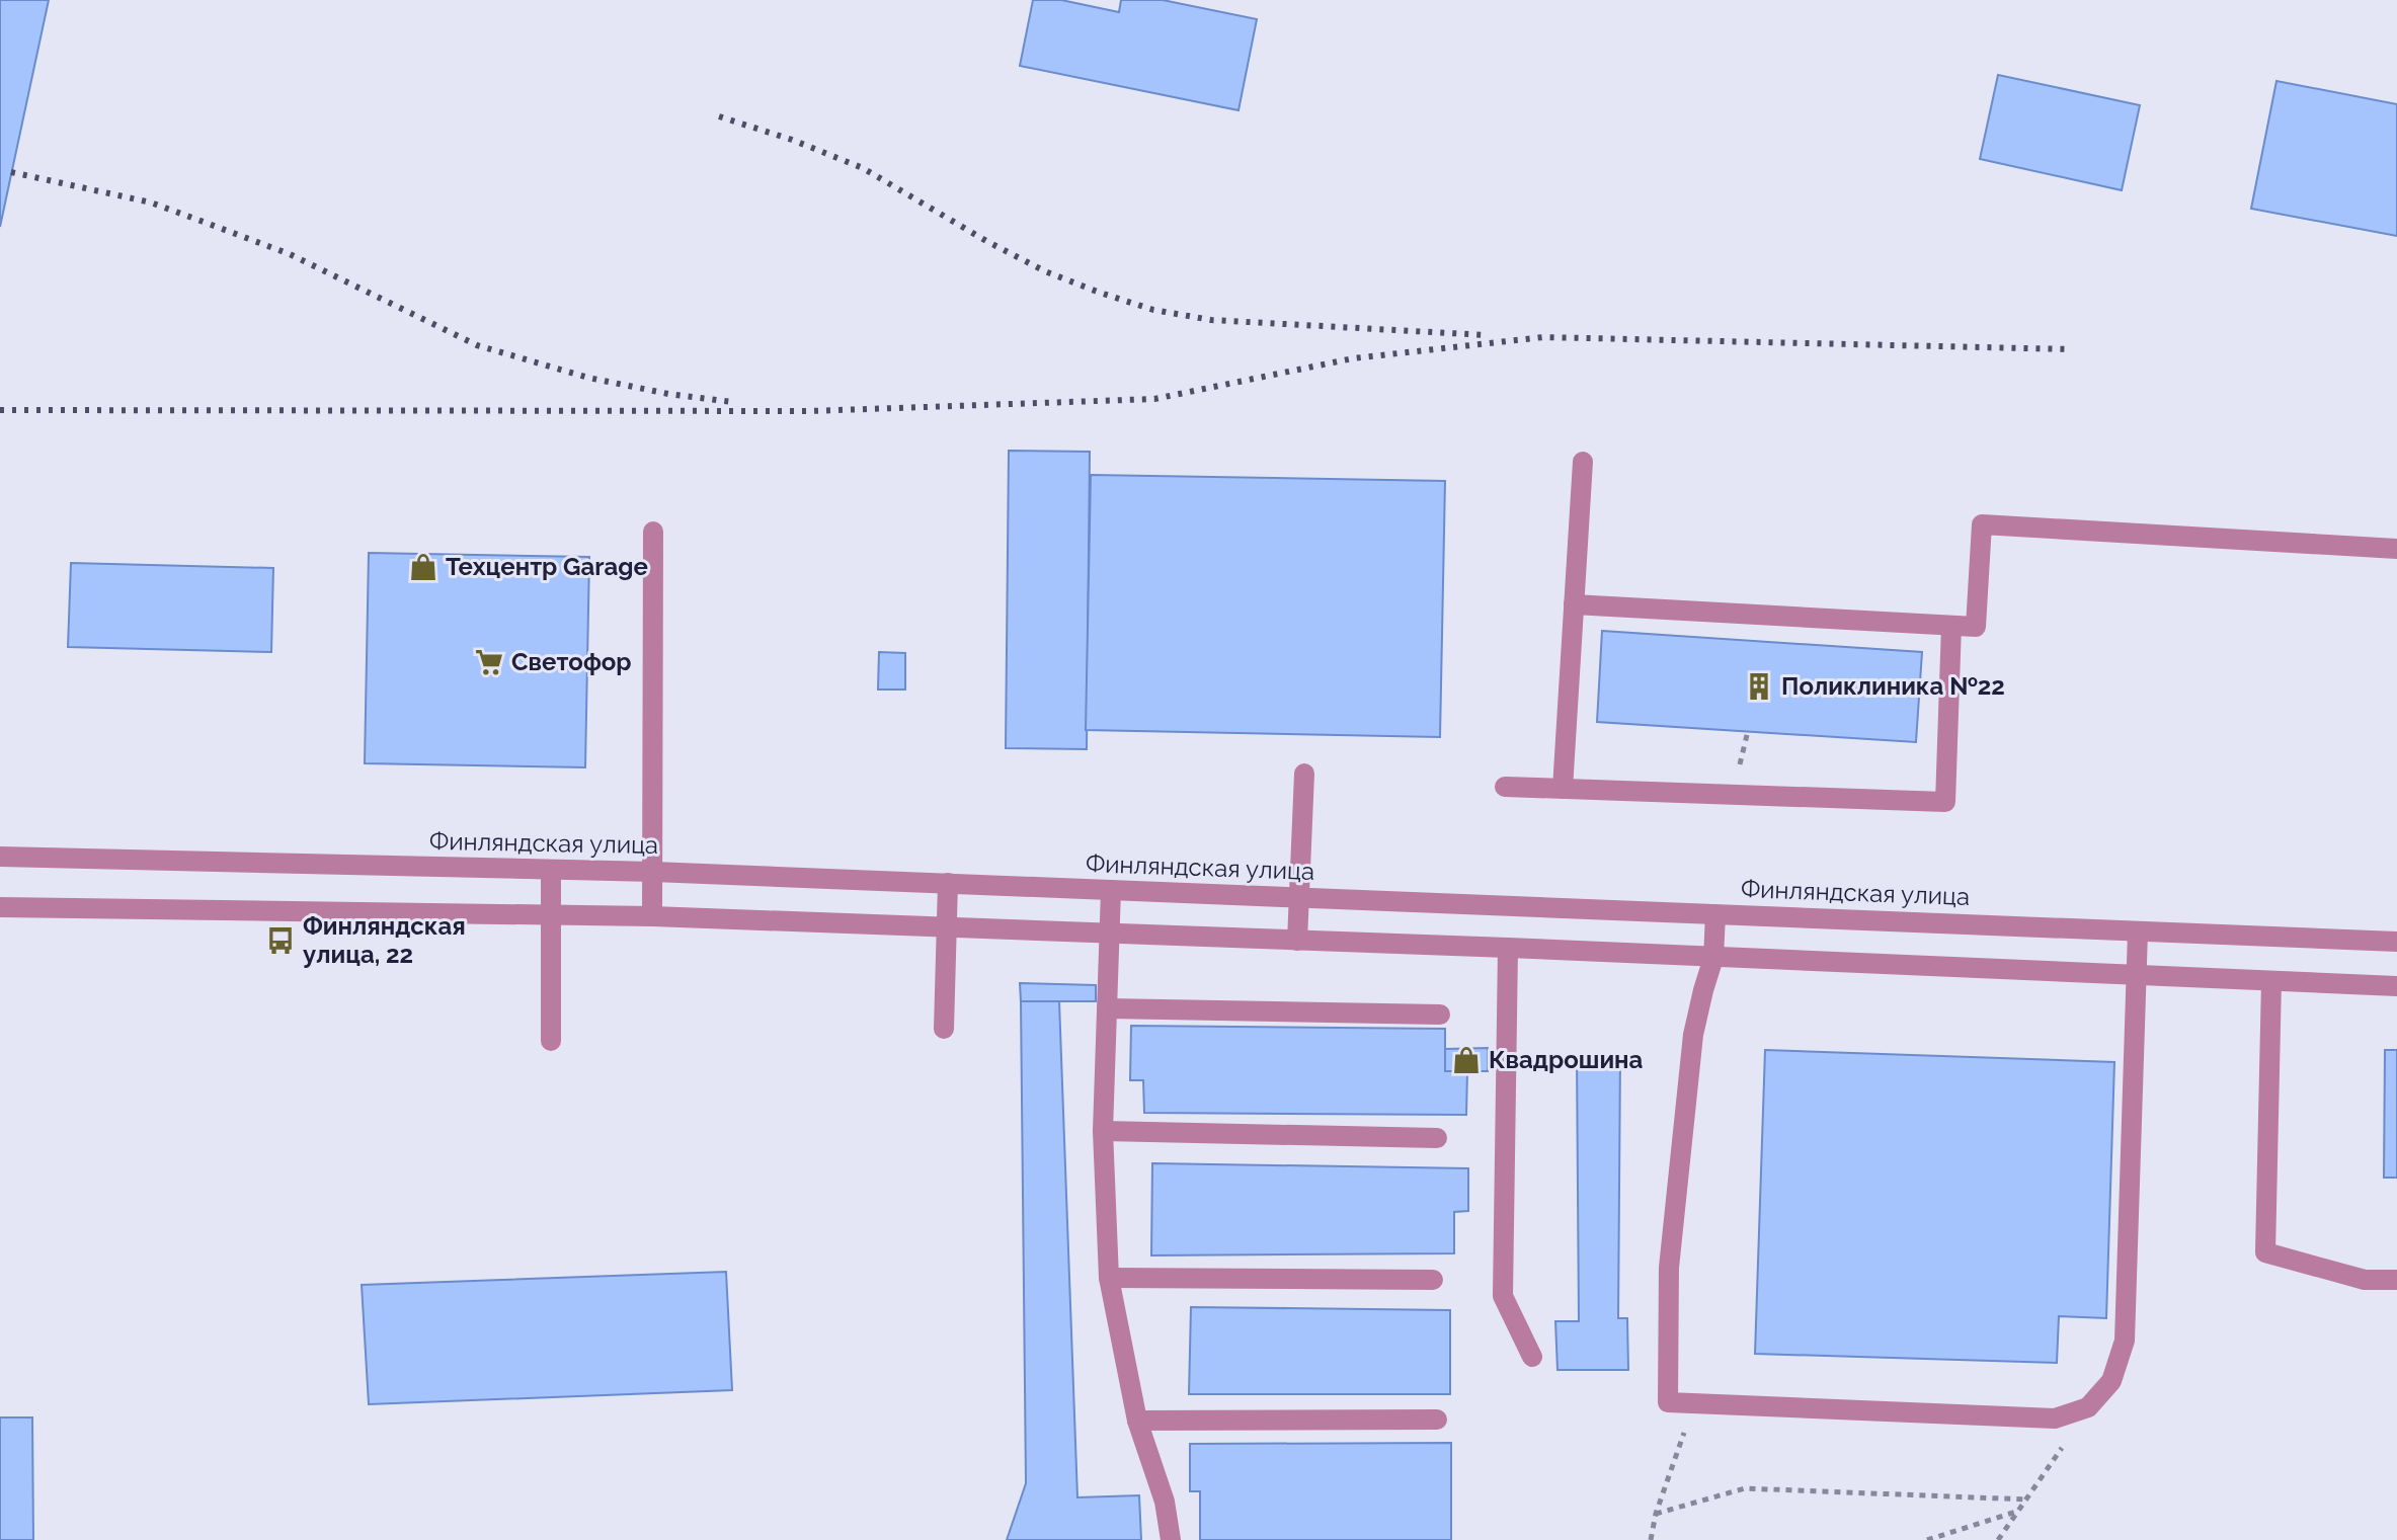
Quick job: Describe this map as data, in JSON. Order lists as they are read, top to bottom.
{
  "streets": {
    "street": ["Финляндская улица"]
  },
  "places": {
    "shop": ["Техцентр Garage", "Квадрошина"],
    "supermarket": ["Светофор"],
    "building": ["Поликлиника №22"],
    "bus stop": ["Финляндская улица, 22"]
  }
}
